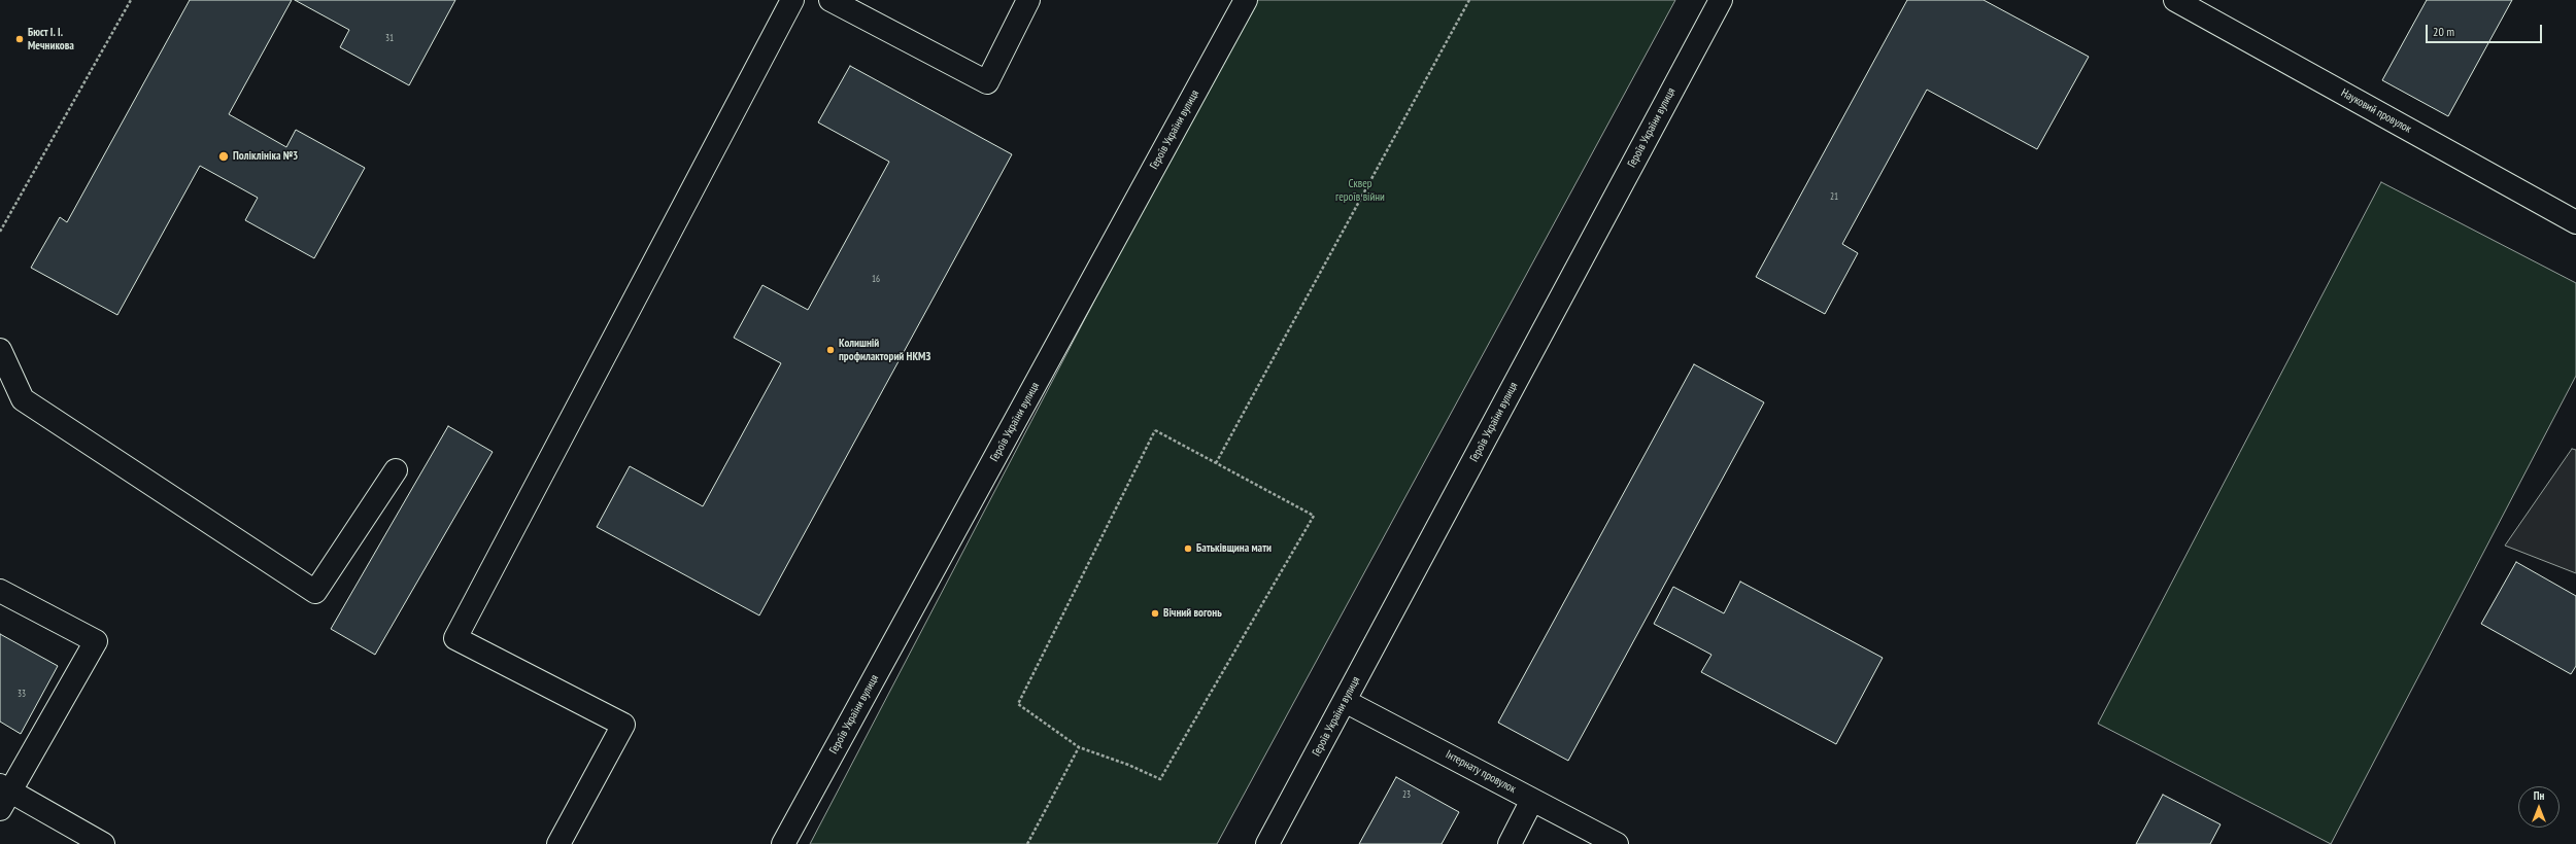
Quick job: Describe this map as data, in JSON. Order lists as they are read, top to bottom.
{
  "streets": {
    "street": ["Науковий провулок", "Героїв України вулиця", "Інтернату провулок"]
  },
  "crossings": [
    ["Героїв України вулиця", "Інтернату провулок"]
  ],
  "parks": ["Сквер героїв війни"],
  "places": [
    "Бюст І. І. Мечникова",
    "Поліклініка №3",
    "Колишній профилакторий НКМЗ",
    "Батьківщина мати",
    "Вічний вогонь"
  ],
  "house_numbers": [
    "31",
    "21",
    "16",
    "33",
    "23"
  ],
  "scale_bar": "20 m",
  "north": "top"
}
